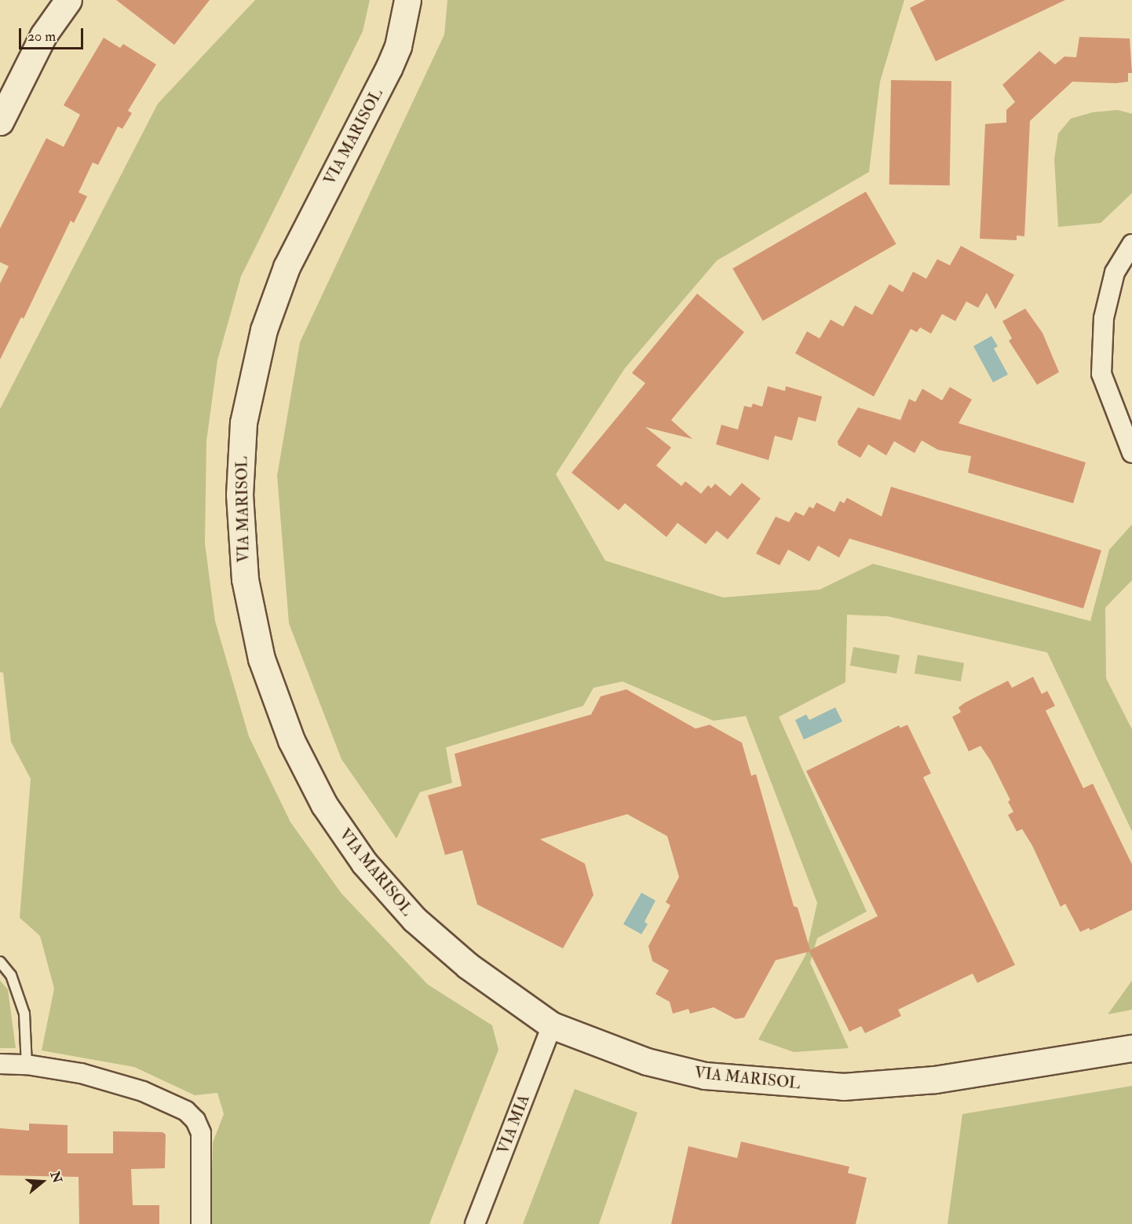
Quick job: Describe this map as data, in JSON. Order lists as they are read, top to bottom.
{
  "streets": {
    "street": ["VIA MARISOL", "VIA MIA"]
  },
  "crossings": [
    ["VIA MARISOL", "VIA MIA"]
  ],
  "scale_bar": "20 m",
  "north": "right"
}
